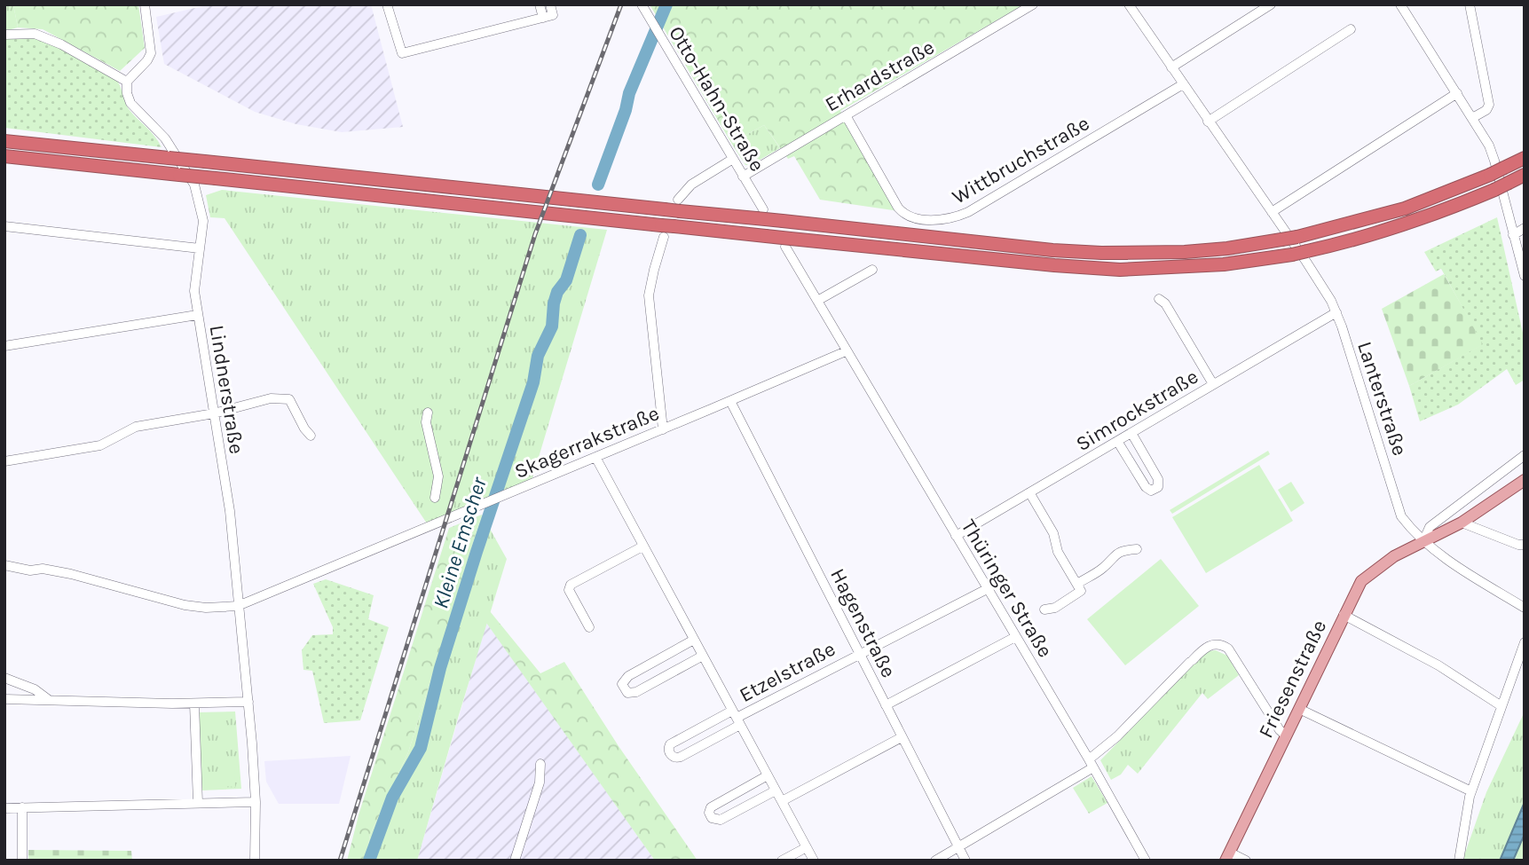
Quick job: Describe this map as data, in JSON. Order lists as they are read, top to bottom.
{
  "streets": {
    "main road": ["Friesenstraße"],
    "street": [
      "Erhardstraße",
      "Otto-Hahn-Straße",
      "Wittbruchstraße",
      "Lindnerstraße",
      "Lanterstraße",
      "Simrockstraße",
      "Skagerrakstraße",
      "Thüringer Straße",
      "Hagenstraße",
      "Etzelstraße"
    ]
  },
  "crossings": [
    ["Erhardstraße", "Otto-Hahn-Straße"],
    ["Erhardstraße", "Wittbruchstraße"],
    ["Wittbruchstraße", "Lanterstraße"],
    ["Lindnerstraße", "Skagerrakstraße"],
    ["Lanterstraße", "Simrockstraße"],
    ["Lanterstraße", "Friesenstraße"],
    ["Simrockstraße", "Thüringer Straße"],
    ["Skagerrakstraße", "Thüringer Straße"],
    ["Skagerrakstraße", "Hagenstraße"],
    ["Thüringer Straße", "Etzelstraße"],
    ["Hagenstraße", "Etzelstraße"]
  ],
  "water": ["Kleine Emscher"]
}
